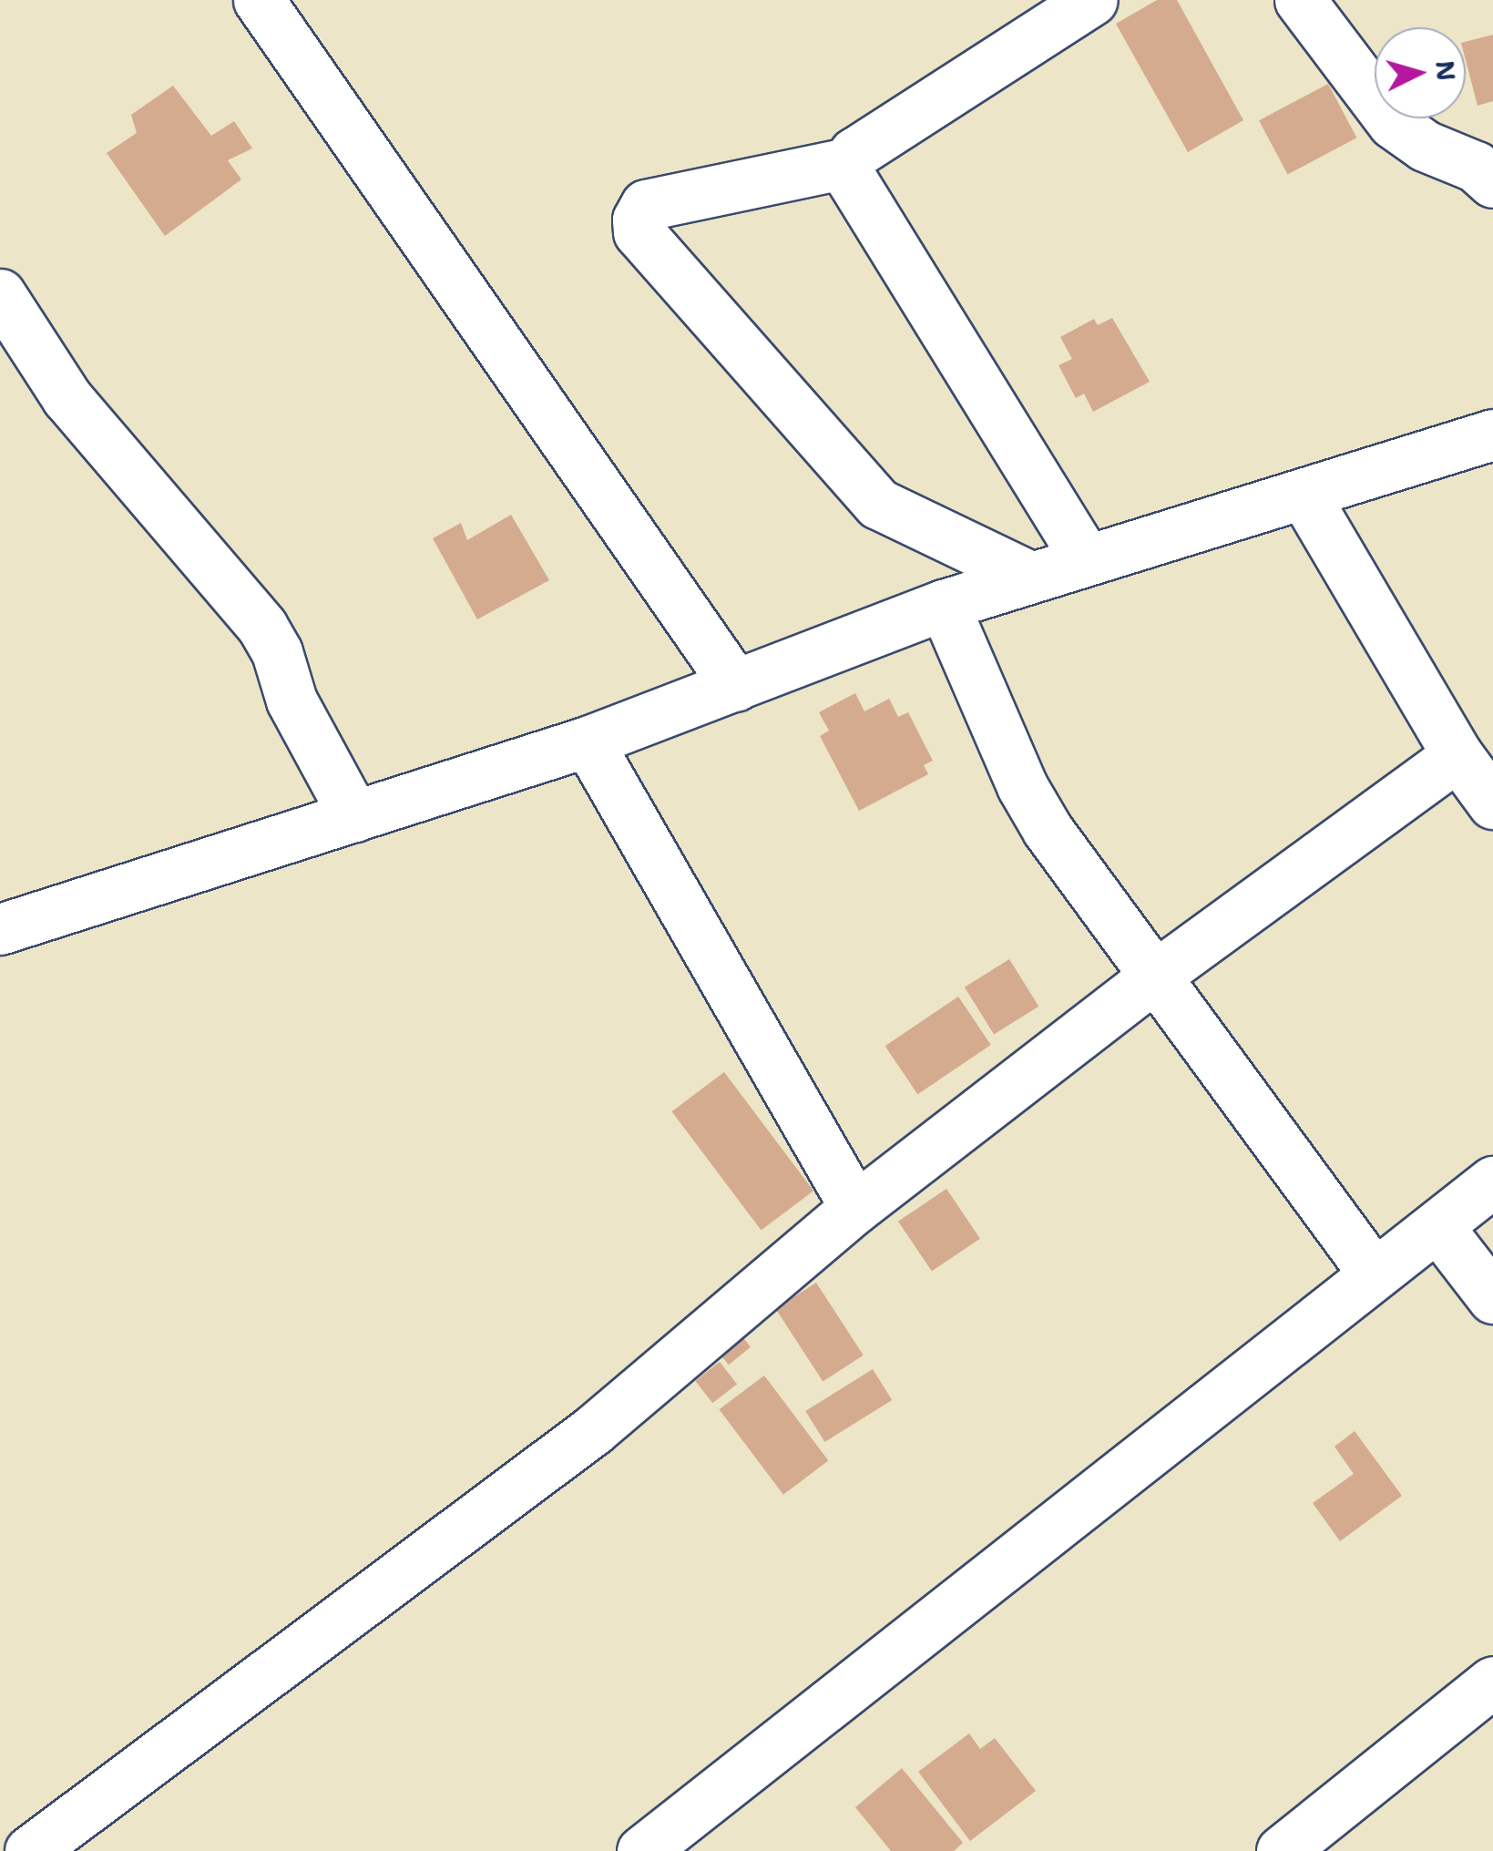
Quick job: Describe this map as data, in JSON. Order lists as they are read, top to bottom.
{
  "north": "right"
}
